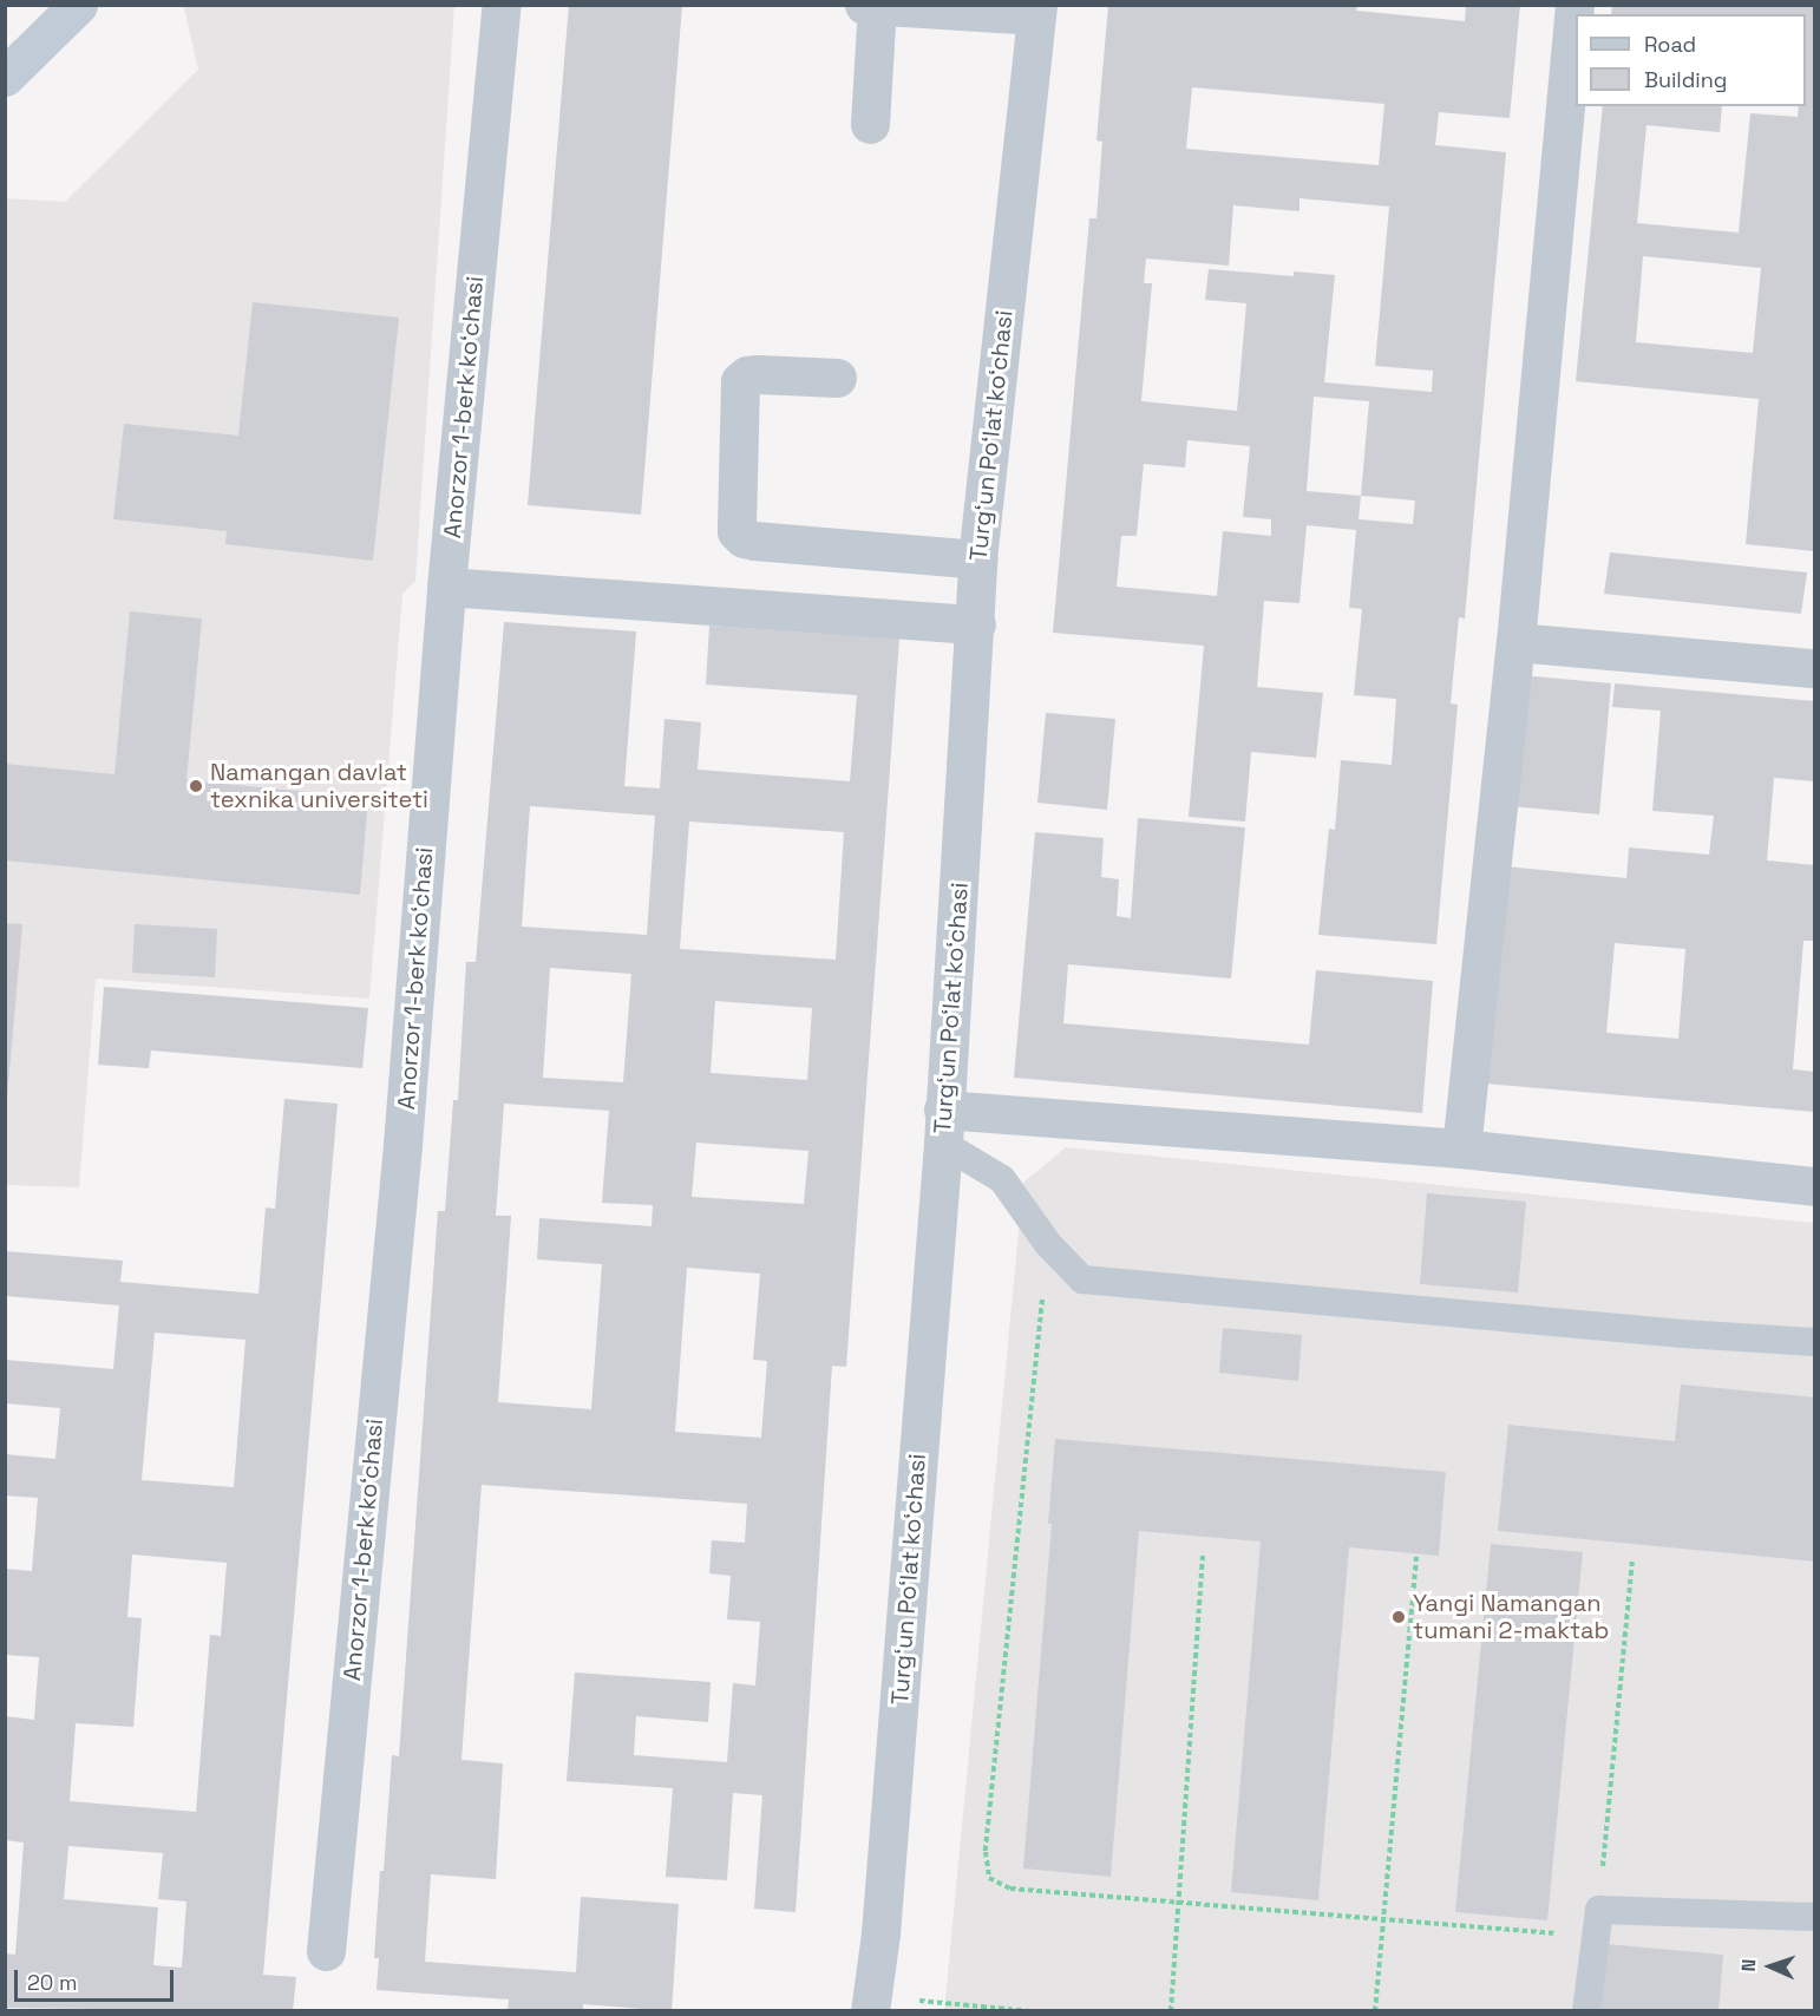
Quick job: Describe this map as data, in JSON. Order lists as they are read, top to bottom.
{
  "streets": {
    "street": ["Anorzor 1-berk koʻchasi", "Turgʻun Poʻlat koʻchasi"]
  },
  "places": ["Namangan davlat texnika universiteti", "Yangi Namangan tumani 2-maktab"],
  "legend": ["Road", "Building"],
  "scale_bar": "20 m",
  "north": "left"
}
